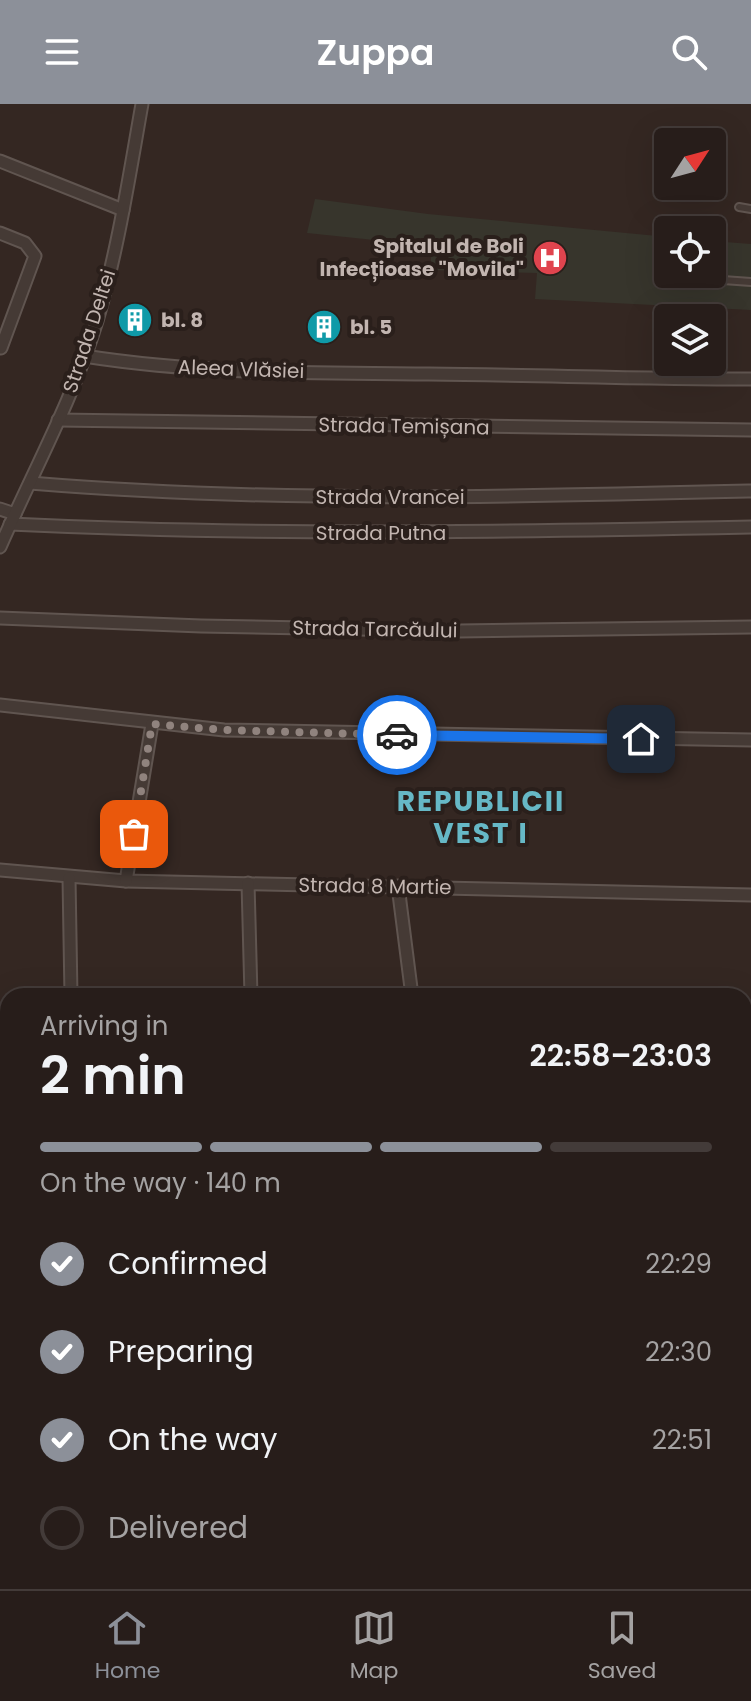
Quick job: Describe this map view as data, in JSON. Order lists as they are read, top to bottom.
{
  "streets": {
    "street": [
      "Strada Deltei",
      "Aleea Vlăsiei",
      "Strada Temișana",
      "Strada Vrancei",
      "Strada Putna",
      "Strada Tarcăului",
      "Strada 8 Martie"
    ]
  },
  "crossings": [
    ["Strada Deltei", "Aleea Vlăsiei"],
    ["Strada Deltei", "Strada Temișana"],
    ["Strada Deltei", "Strada Vrancei"],
    ["Strada Deltei", "Strada Putna"]
  ],
  "districts": ["REPUBLICII VEST I"],
  "places": {
    "hospital": ["Spitalul de Boli Infecțioase \"Movila\""],
    "building": ["bl. 8", "bl. 5"]
  },
  "north": "top right",
  "page": {
    "header": "Zuppa",
    "heading": ["2 min", "Arriving in", "22:58–23:03"],
    "bar": "On the way · 140 m",
    "list": [
      ["Confirmed", "22:29"],
      ["Preparing", "22:30"],
      ["On the way", "22:51"],
      "Delivered"
    ],
    "tabs": ["Home", "Map", "Saved"]
  }
}
